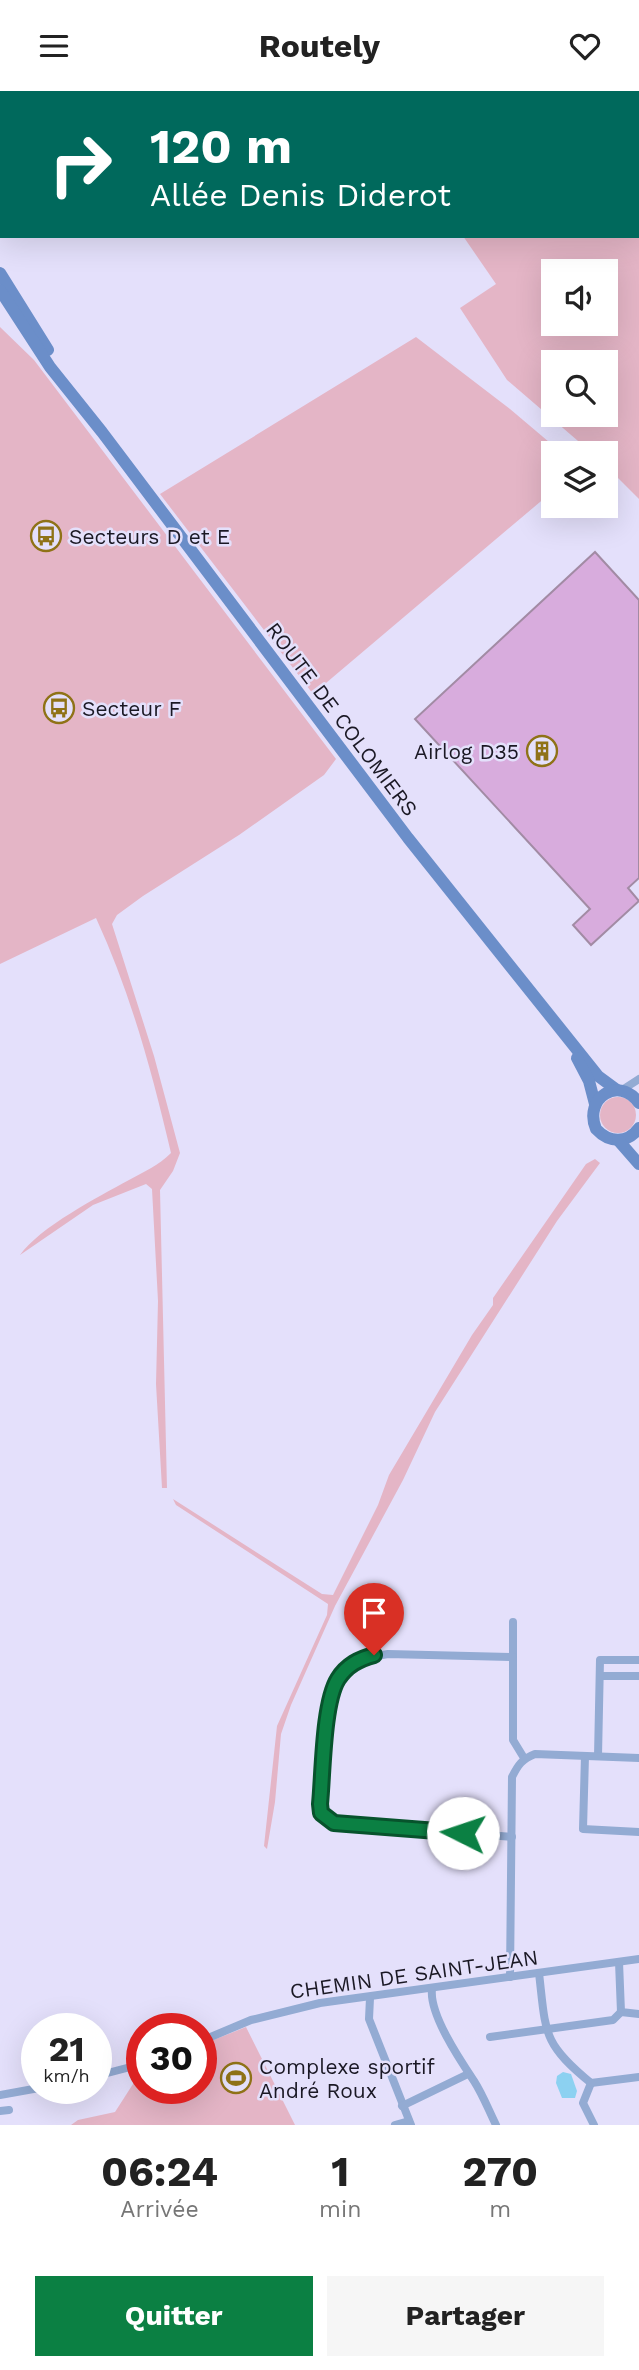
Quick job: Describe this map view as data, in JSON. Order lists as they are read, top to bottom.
{
  "streets": {
    "main road": ["ROUTE DE COLOMIERS"],
    "street": ["CHEMIN DE SAINT-JEAN"]
  },
  "places": {
    "bus stop": ["Secteurs D et E", "Secteur F"],
    "building": ["Airlog D35"],
    "sports": ["Complexe sportif André Roux"]
  },
  "page": {
    "header": "Routely",
    "turn": ["120 m", "Allée Denis Diderot"],
    "speed": "21 km/h",
    "limit": "30",
    "eta": [
      "06:24",
      "Arrivée",
      "1",
      "min",
      "270",
      "m"
    ],
    "buttons": ["Quitter", "Partager"]
  }
}
